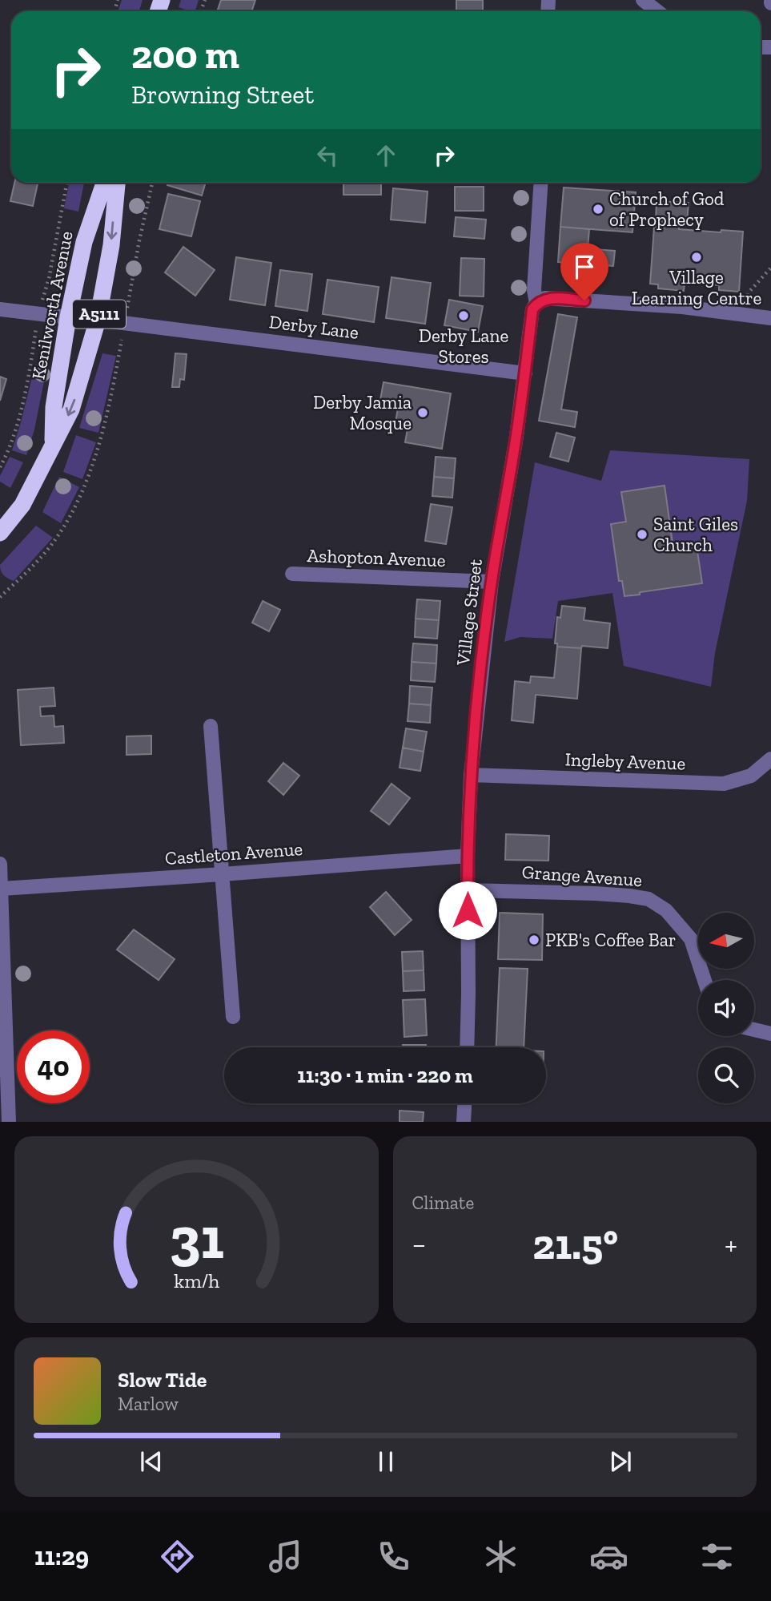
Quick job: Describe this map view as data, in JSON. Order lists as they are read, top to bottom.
{
  "streets": {
    "highway": ["Kenilworth Avenue", "A5111"],
    "street": [
      "Derby Lane",
      "Ashopton Avenue",
      "Village Street",
      "Ingleby Avenue",
      "Castleton Avenue",
      "Grange Avenue"
    ]
  },
  "crossings": [
    ["Kenilworth Avenue", "Derby Lane"],
    ["Derby Lane", "Village Street"],
    ["Ashopton Avenue", "Village Street"],
    ["Village Street", "Ingleby Avenue"],
    ["Village Street", "Castleton Avenue"],
    ["Village Street", "Grange Avenue"]
  ],
  "places": [
    "Church of God of Prophecy",
    "Village Learning Centre",
    "Derby Lane Stores",
    "Derby Jamia Mosque",
    "Saint Giles Church",
    "PKB's Coffee Bar"
  ],
  "north": "left",
  "page": {
    "turn": ["200 m", "Browning Street"],
    "limit": "40",
    "trip": "11:30 · 1 min · 220 m",
    "tile": "Climate",
    "heat": ["−", "21.5°", "+"],
    "song": ["Slow Tide", "Marlow"],
    "tabs": "11:29",
    "gauge": ["31", "km/h"]
  }
}
